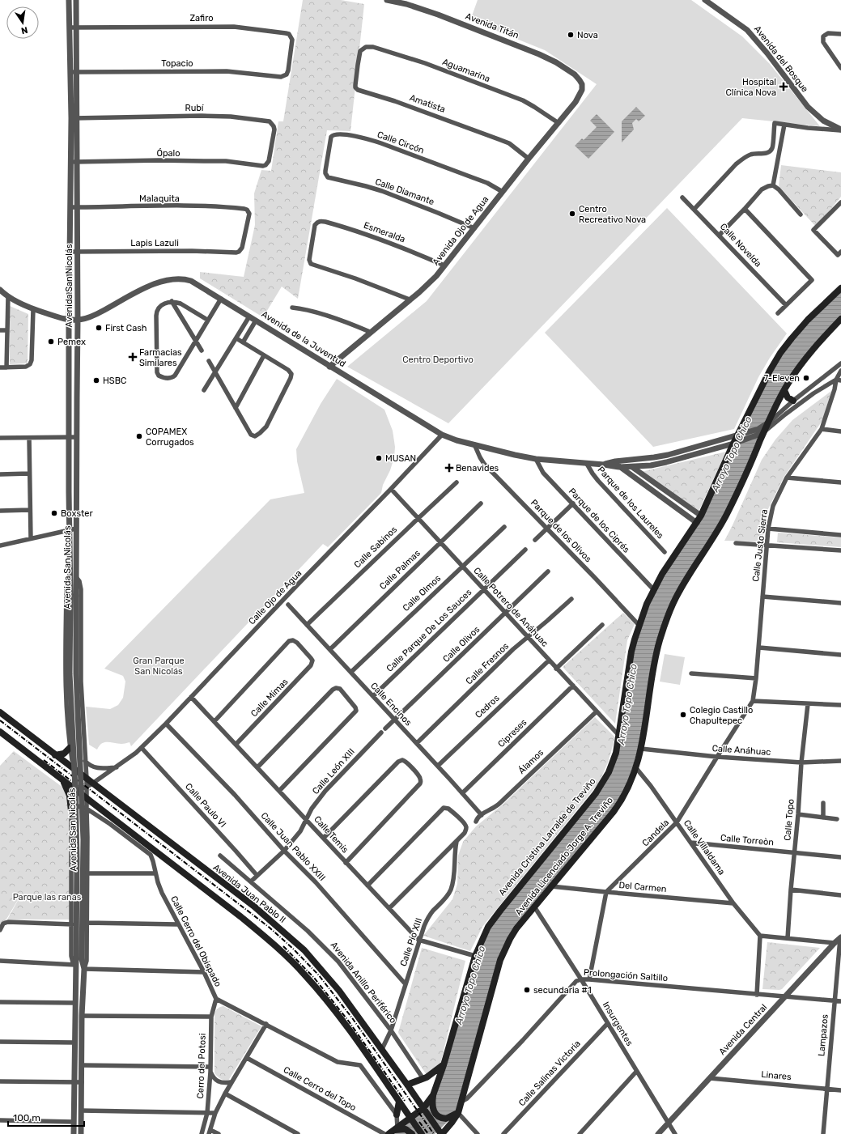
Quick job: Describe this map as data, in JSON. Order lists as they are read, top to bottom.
{
  "streets": {
    "main road": ["Avenida Cristina Larralde de Treviño", "Avenida Licenciado Jorge A. Treviño", "Avenida Juan Pablo II"],
    "street": [
      "Zafiro",
      "Avenida Titán",
      "Avenida del Bosque",
      "Topacio",
      "Aguamarina",
      "Amatista",
      "Rubí",
      "Calle Circón",
      "Ópalo",
      "Calle Diamante",
      "Malaquita",
      "Avenida Ojo de Agua",
      "Esmeralda",
      "Lapis Lazuli",
      "Calle Novelda",
      "Avenida San Nicolás",
      "Avenida de la Juventud",
      "Parque de los Laureles",
      "Parque de los Ciprés",
      "Parque de los Olivos",
      "Calle Justo Sierra",
      "Calle Sabinos",
      "Calle Palmas",
      "Calle Olmos",
      "Calle Ojo de Agua",
      "Calle Potrero de Anáhuac",
      "Calle Parque De Los Sauces",
      "Calle Olivos",
      "Calle Fresnos",
      "Calle Mimas",
      "Calle Encinos",
      "Cedros",
      "Cipreses",
      "Calle Anáhuac",
      "Álamos",
      "Calle León XIII",
      "Calle Paulo VI",
      "Calle Topo",
      "Candela",
      "Calle Temis",
      "Calle Torreòn",
      "Calle Juan Pablo XXIII",
      "Calle Villaldama",
      "Del Carmen",
      "Calle Cerro del Obispado",
      "Calle Pío XIII",
      "Prolongación Saltillo",
      "Avenida Anillo Periférico",
      "Insurgentes",
      "Avenida Central",
      "Lampazos",
      "Cerro del Potosi",
      "Calle Salinas Victoria",
      "Linares",
      "Calle Cerro del Topo"
    ]
  },
  "crossings": [
    ["Zafiro", "Topacio"],
    ["Zafiro", "Avenida San Nicolás"],
    ["Avenida Titán", "Avenida Ojo de Agua"],
    ["Topacio", "Avenida San Nicolás"],
    ["Aguamarina", "Amatista"],
    ["Aguamarina", "Avenida Ojo de Agua"],
    ["Amatista", "Avenida Ojo de Agua"],
    ["Rubí", "Ópalo"],
    ["Rubí", "Avenida San Nicolás"],
    ["Calle Circón", "Calle Diamante"],
    ["Calle Circón", "Avenida Ojo de Agua"],
    ["Ópalo", "Avenida San Nicolás"],
    ["Calle Diamante", "Avenida Ojo de Agua"],
    ["Malaquita", "Lapis Lazuli"],
    ["Malaquita", "Avenida San Nicolás"],
    ["Avenida Ojo de Agua", "Esmeralda"],
    ["Avenida Ojo de Agua", "Avenida de la Juventud"],
    ["Lapis Lazuli", "Avenida San Nicolás"],
    ["Avenida San Nicolás", "Avenida de la Juventud"],
    ["Avenida de la Juventud", "Parque de los Laureles"],
    ["Avenida de la Juventud", "Parque de los Ciprés"],
    ["Avenida de la Juventud", "Parque de los Olivos"],
    ["Avenida de la Juventud", "Calle Ojo de Agua"],
    ["Avenida de la Juventud", "Avenida Cristina Larralde de Treviño"],
    ["Avenida de la Juventud", "Avenida Licenciado Jorge A. Treviño"],
    ["Parque de los Ciprés", "Avenida Cristina Larralde de Treviño"],
    ["Parque de los Olivos", "Avenida Cristina Larralde de Treviño"],
    ["Calle Justo Sierra", "Candela"],
    ["Calle Sabinos", "Calle Potrero de Anáhuac"],
    ["Calle Sabinos", "Calle Encinos"],
    ["Calle Palmas", "Calle Potrero de Anáhuac"],
    ["Calle Palmas", "Calle Encinos"],
    ["Calle Olmos", "Calle Potrero de Anáhuac"],
    ["Calle Olmos", "Calle Encinos"],
    ["Calle Ojo de Agua", "Calle Potrero de Anáhuac"],
    ["Calle Ojo de Agua", "Calle Paulo VI"],
    ["Calle Ojo de Agua", "Calle Temis"],
    ["Calle Ojo de Agua", "Calle Juan Pablo XXIII"],
    ["Calle Ojo de Agua", "Avenida Juan Pablo II"],
    ["Calle Potrero de Anáhuac", "Calle Parque De Los Sauces"],
    ["Calle Potrero de Anáhuac", "Calle Olivos"],
    ["Calle Potrero de Anáhuac", "Calle Fresnos"],
    ["Calle Potrero de Anáhuac", "Cedros"],
    ["Calle Potrero de Anáhuac", "Cipreses"],
    ["Calle Potrero de Anáhuac", "Álamos"],
    ["Calle Potrero de Anáhuac", "Avenida Cristina Larralde de Treviño"],
    ["Calle Parque De Los Sauces", "Calle Encinos"],
    ["Calle Olivos", "Calle Encinos"],
    ["Calle Fresnos", "Calle Encinos"],
    ["Calle Mimas", "Calle Temis"],
    ["Calle Encinos", "Cedros"],
    ["Calle Encinos", "Cipreses"],
    ["Calle Encinos", "Álamos"],
    ["Calle Anáhuac", "Calle Topo"],
    ["Calle Anáhuac", "Candela"],
    ["Calle Anáhuac", "Avenida Licenciado Jorge A. Treviño"],
    ["Calle León XIII", "Calle Paulo VI"],
    ["Calle León XIII", "Calle Temis"],
    ["Calle León XIII", "Calle Juan Pablo XXIII"],
    ["Calle León XIII", "Avenida Anillo Periférico"],
    ["Calle Topo", "Calle Torreòn"],
    ["Candela", "Calle Villaldama"],
    ["Candela", "Del Carmen"],
    ["Calle Temis", "Calle Pío XIII"],
    ["Avenida Cristina Larralde de Treviño", "Avenida Juan Pablo II"],
    ["Calle Torreòn", "Calle Villaldama"],
    ["Calle Juan Pablo XXIII", "Calle Pío XIII"],
    ["Calle Villaldama", "Avenida Licenciado Jorge A. Treviño"],
    ["Calle Villaldama", "Del Carmen"],
    ["Avenida Licenciado Jorge A. Treviño", "Del Carmen"],
    ["Avenida Licenciado Jorge A. Treviño", "Avenida Juan Pablo II"],
    ["Avenida Licenciado Jorge A. Treviño", "Prolongación Saltillo"],
    ["Avenida Licenciado Jorge A. Treviño", "Insurgentes"],
    ["Avenida Juan Pablo II", "Calle Pío XIII"],
    ["Calle Cerro del Obispado", "Cerro del Potosi"],
    ["Calle Pío XIII", "Avenida Anillo Periférico"],
    ["Prolongación Saltillo", "Insurgentes"],
    ["Prolongación Saltillo", "Avenida Central"],
    ["Prolongación Saltillo", "Lampazos"],
    ["Insurgentes", "Avenida Central"],
    ["Insurgentes", "Calle Salinas Victoria"],
    ["Avenida Central", "Lampazos"],
    ["Avenida Central", "Linares"],
    ["Lampazos", "Linares"]
  ],
  "water": ["Arroyo Topo Chico"],
  "parks": ["Centro Deportivo", "Gran Parque San Nicolás", "Parque las ranas"],
  "places": {
    "other": [
      "Nova",
      "Centro Recreativo Nova",
      "First Cash",
      "Pemex",
      "7-Eleven",
      "HSBC",
      "COPAMEX Corrugados",
      "MUSAN",
      "Boxster",
      "Colegio Castillo Chapultepec",
      "secundaria #1"
    ],
    "health": ["Hospital Clínica Nova", "Farmacias Similares", "Benavides"]
  },
  "scale_bar": "100 m",
  "north": "bottom"
}
